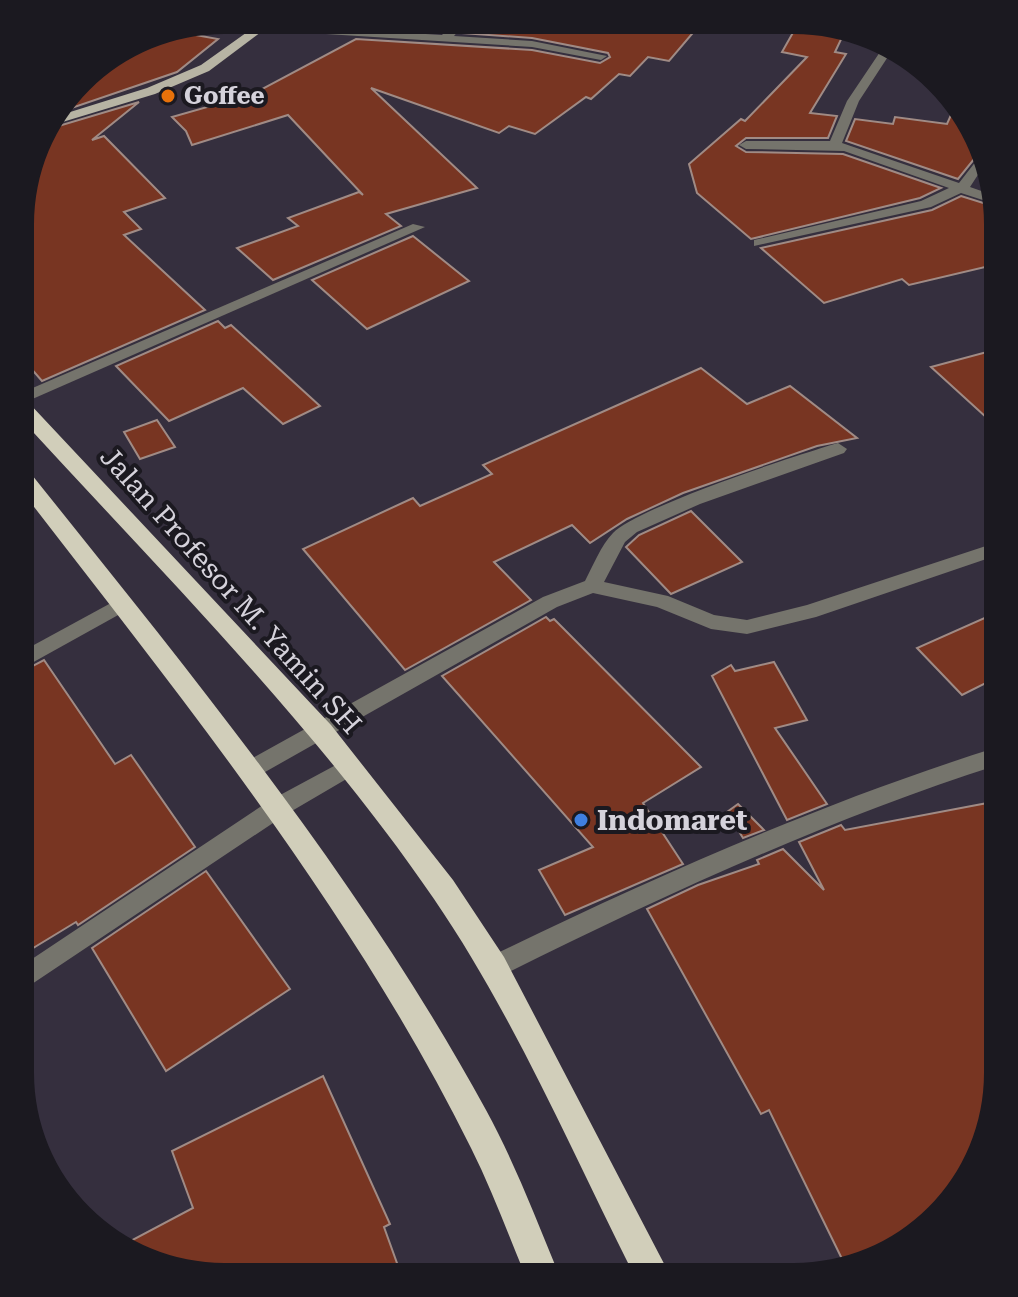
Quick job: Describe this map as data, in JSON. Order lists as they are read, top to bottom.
{
  "streets": {
    "highway": ["Jalan Profesor M. Yamin SH"]
  },
  "places": ["Goffee", "Indomaret"]
}
